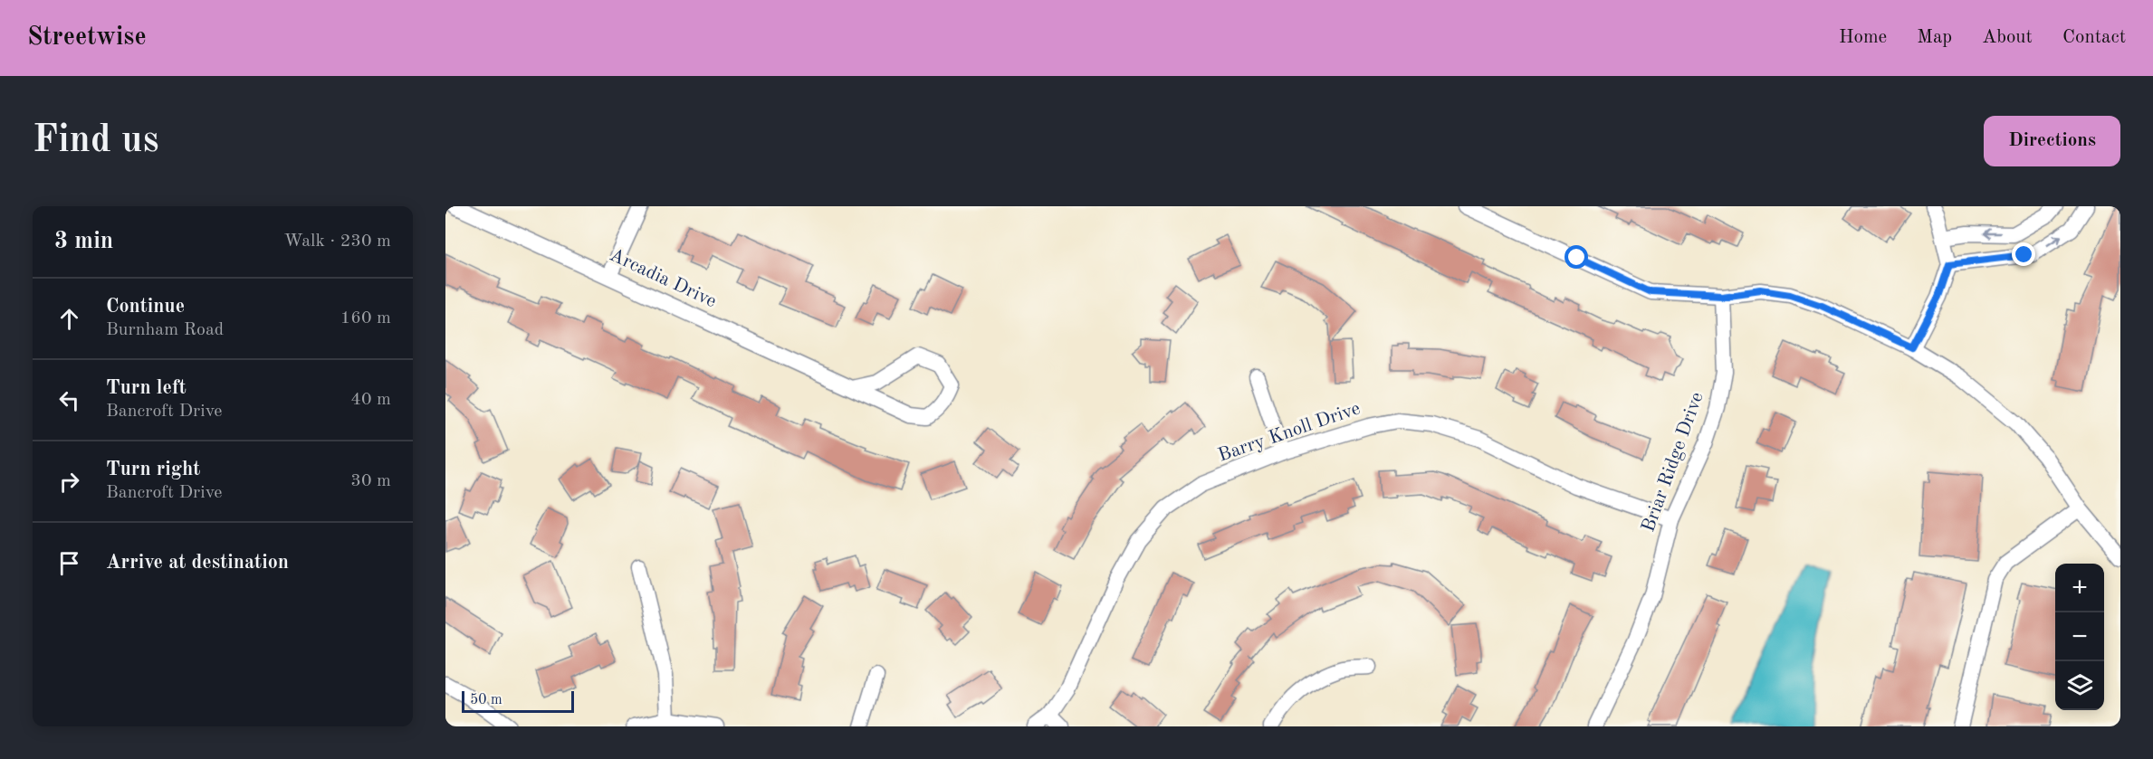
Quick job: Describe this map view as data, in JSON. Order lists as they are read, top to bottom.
{
  "streets": {
    "street": ["Arcadia Drive", "Barry Knoll Drive", "Briar Ridge Drive"]
  },
  "crossings": [
    ["Barry Knoll Drive", "Briar Ridge Drive"]
  ],
  "scale_bar": "50 m",
  "page": {
    "header": "Streetwise",
    "nav": [
      "Home",
      "Map",
      "About",
      "Contact"
    ],
    "buttons": "Directions",
    "title": "Find us",
    "heading": ["3 min", "Walk · 230 m"],
    "list": [
      ["Continue", "Burnham Road", "160 m"],
      ["Turn left", "Bancroft Drive", "40 m"],
      ["Turn right", "Bancroft Drive", "30 m"],
      "Arrive at destination"
    ],
    "map_buttons": ["+", "−"],
    "scale": "50 m"
  }
}
